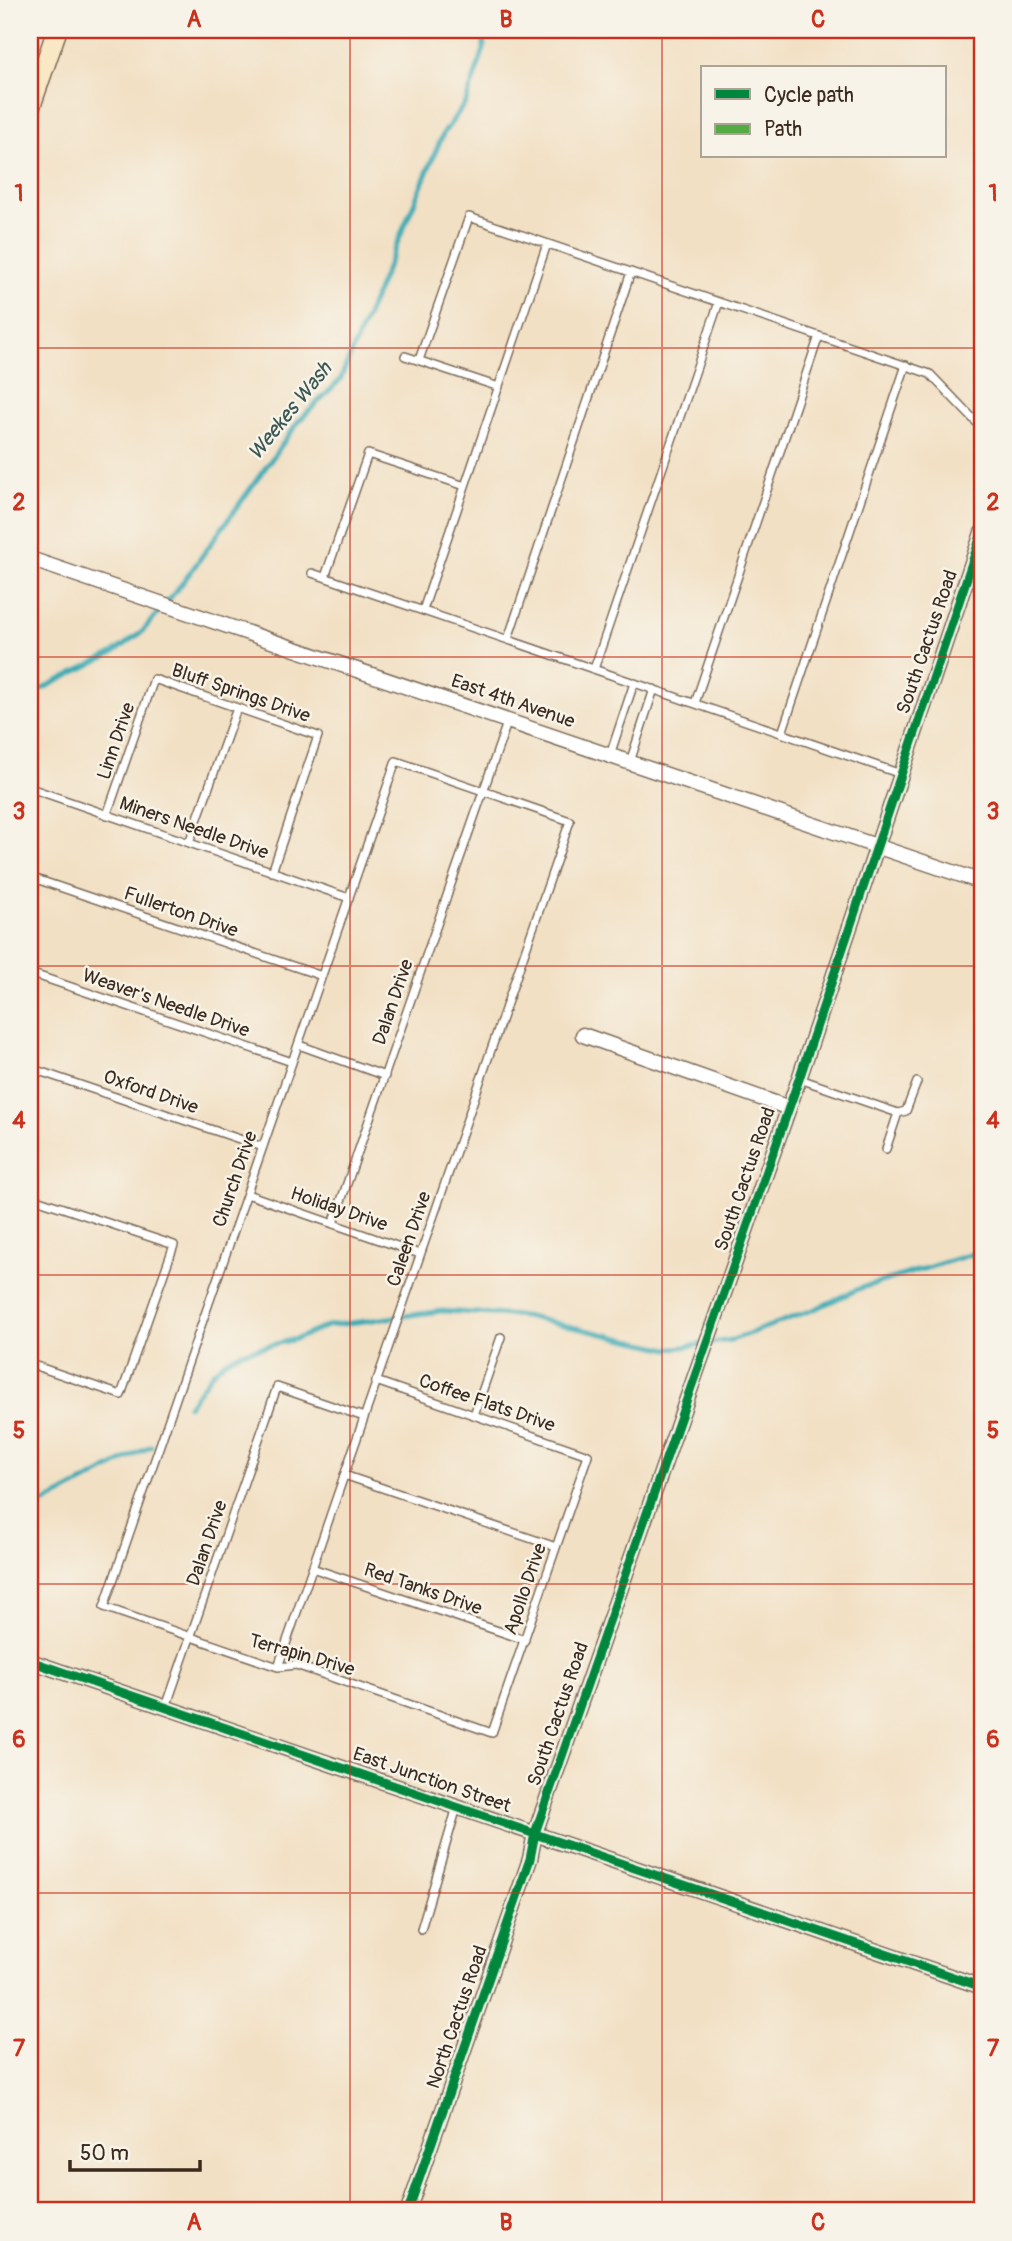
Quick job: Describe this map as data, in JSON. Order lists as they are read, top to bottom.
{
  "streets": {
    "street": [
      "South Cactus Road",
      "East 4th Avenue",
      "East Junction Street",
      "North Cactus Road"
    ],
    "lane": [
      "Bluff Springs Drive",
      "Linn Drive",
      "Miners Needle Drive",
      "Fullerton Drive",
      "Dalan Drive",
      "Weaver's Needle Drive",
      "Oxford Drive",
      "Church Drive",
      "Holiday Drive",
      "Caleen Drive",
      "Coffee Flats Drive",
      "Red Tanks Drive",
      "Apollo Drive",
      "Terrapin Drive"
    ]
  },
  "crossings": [
    ["South Cactus Road", "East 4th Avenue"],
    ["South Cactus Road", "East Junction Street"],
    ["South Cactus Road", "North Cactus Road"],
    ["Bluff Springs Drive", "Linn Drive"],
    ["Bluff Springs Drive", "Miners Needle Drive"],
    ["East 4th Avenue", "Dalan Drive"],
    ["Linn Drive", "Miners Needle Drive"],
    ["Miners Needle Drive", "Church Drive"],
    ["Fullerton Drive", "Church Drive"],
    ["Dalan Drive", "Church Drive"],
    ["Dalan Drive", "Holiday Drive"],
    ["Dalan Drive", "Caleen Drive"],
    ["Dalan Drive", "Terrapin Drive"],
    ["Weaver's Needle Drive", "Church Drive"],
    ["Oxford Drive", "Church Drive"],
    ["Church Drive", "Holiday Drive"],
    ["Church Drive", "Caleen Drive"],
    ["Church Drive", "Terrapin Drive"],
    ["Holiday Drive", "Caleen Drive"],
    ["Caleen Drive", "Coffee Flats Drive"],
    ["Caleen Drive", "Red Tanks Drive"],
    ["Caleen Drive", "Terrapin Drive"],
    ["Coffee Flats Drive", "Apollo Drive"],
    ["Red Tanks Drive", "Apollo Drive"],
    ["Apollo Drive", "Terrapin Drive"],
    ["East Junction Street", "North Cactus Road"]
  ],
  "water": ["Weekes Wash"],
  "legend": ["Cycle path", "Path"],
  "scale_bar": "50 m",
  "grid": {
    "columns": ["A", "B", "C"],
    "rows": [
      "1",
      "2",
      "3",
      "4",
      "5",
      "6",
      "7"
    ]
  }
}
